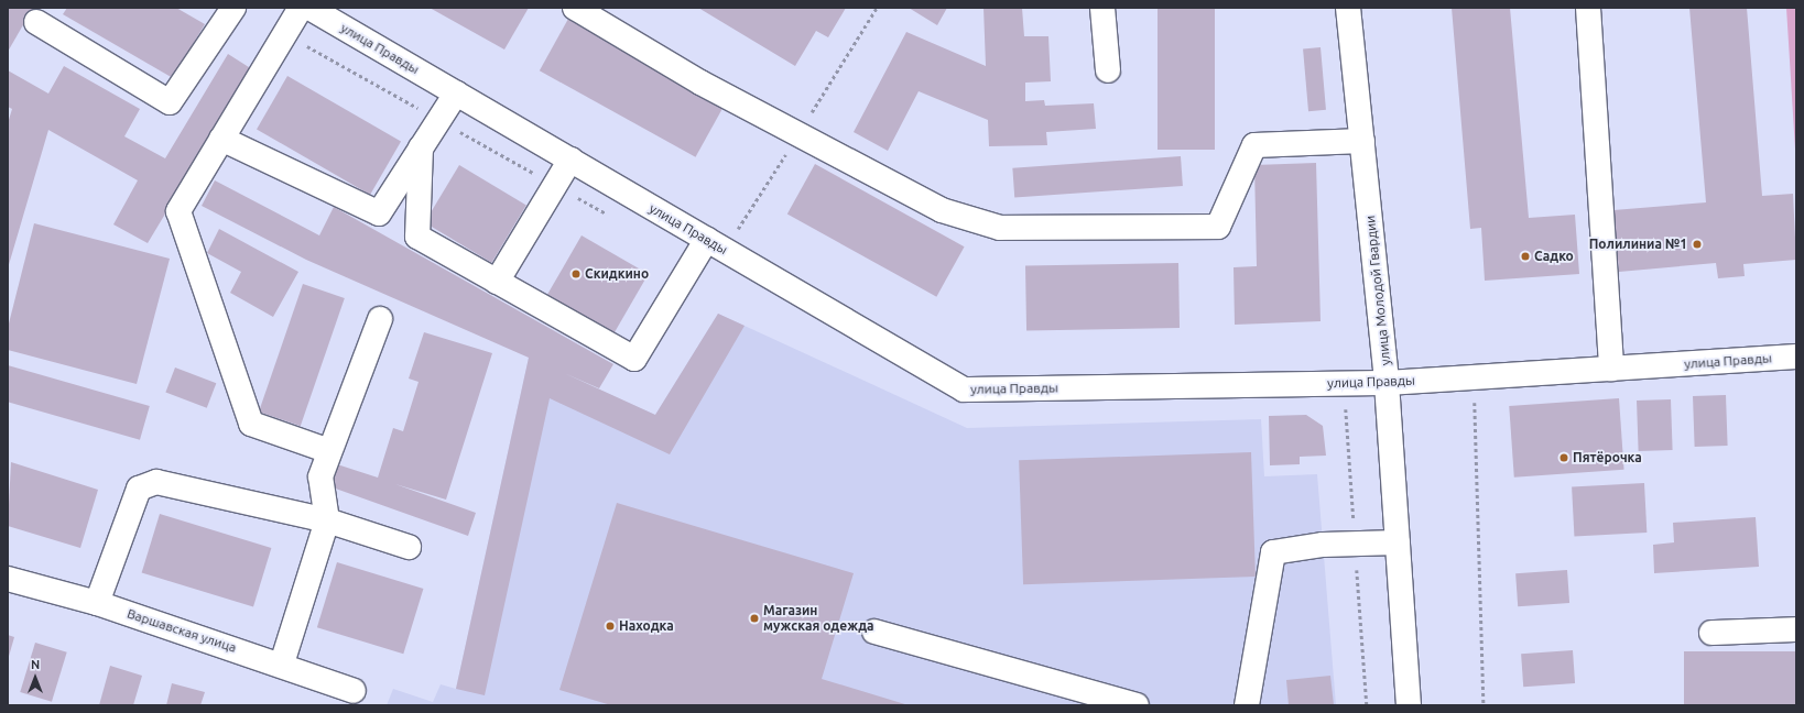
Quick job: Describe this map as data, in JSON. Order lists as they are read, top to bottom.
{
  "streets": {
    "street": ["улица Правды", "улица Молодой Гвардии", "Варшавская улица"]
  },
  "crossings": [
    ["улица Правды", "улица Молодой Гвардии"]
  ],
  "places": [
    "Полилиниа №1",
    "Садко",
    "Скидкино",
    "Пятёрочка",
    "Магазин мужская одежда",
    "Находка"
  ],
  "north": "top"
}
